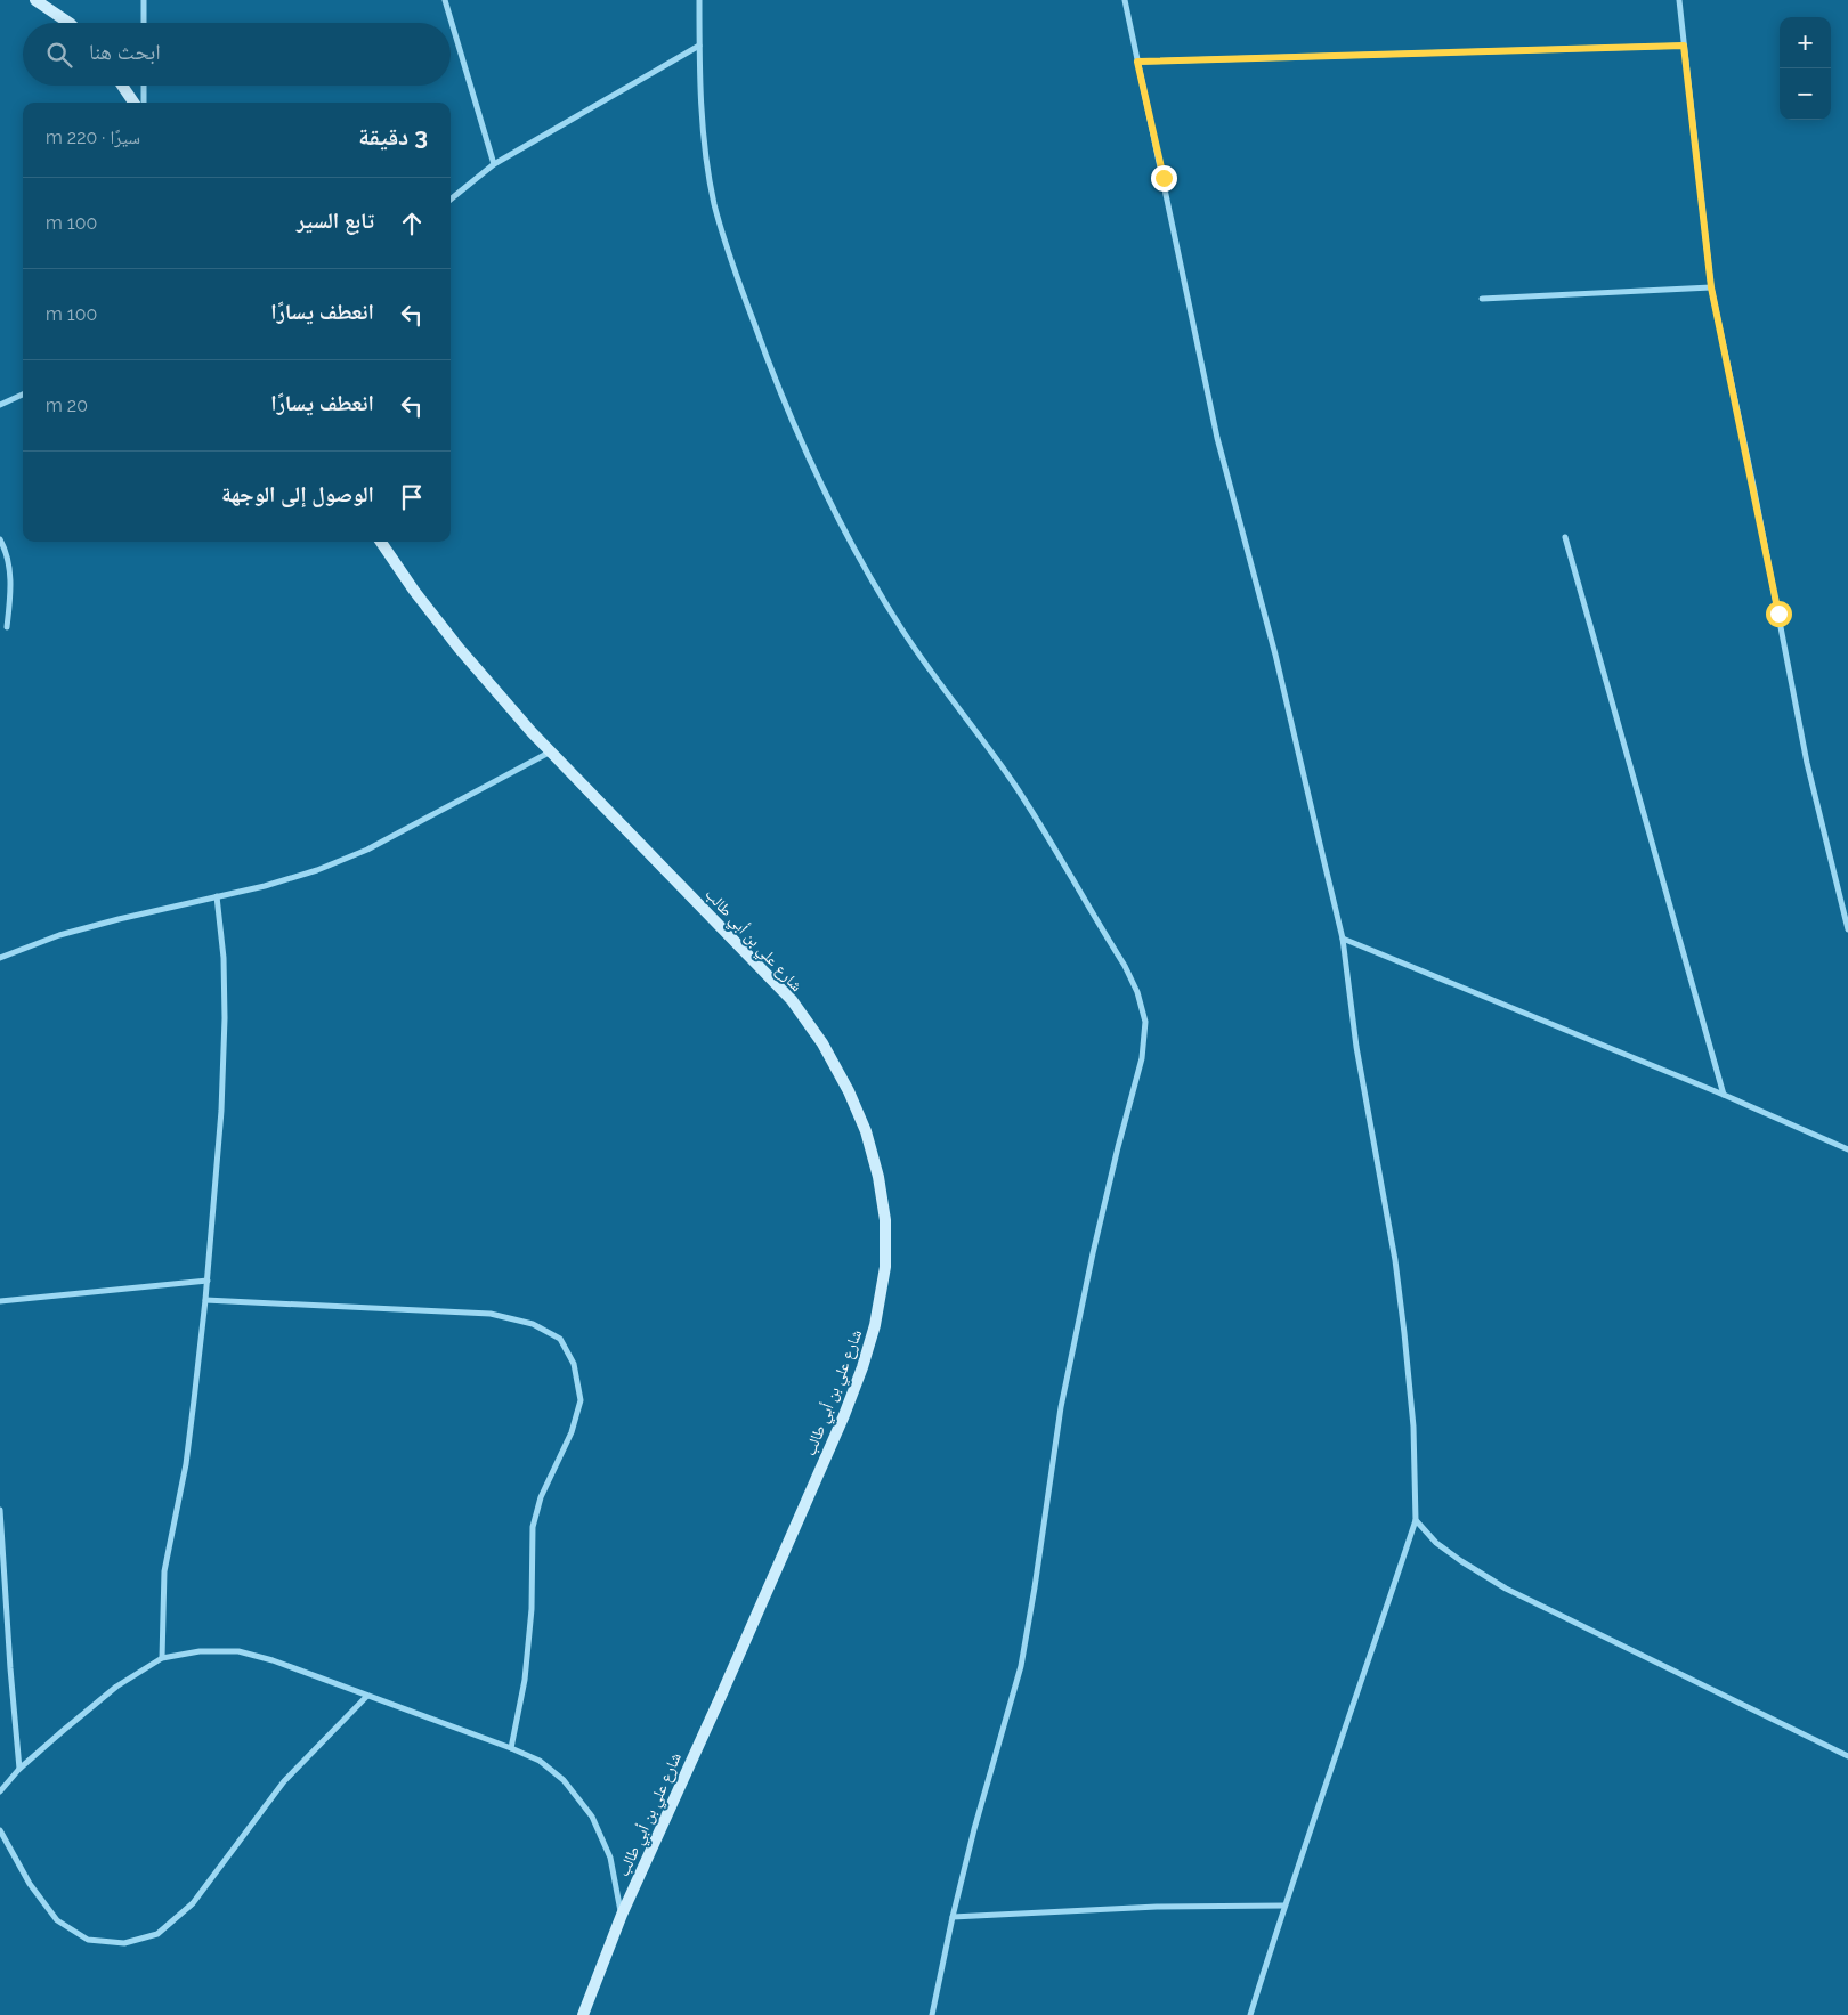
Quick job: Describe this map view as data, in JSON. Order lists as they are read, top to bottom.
{
  "streets": {
    "street": ["شارع علي بن أبي طالب"]
  },
  "page": {
    "map_buttons": ["+", "−"],
    "search": "ابحث هنا",
    "heading": ["3 دقيقة", "سيرًا · 220 m"],
    "list": [
      ["تابع السير", "100 m"],
      ["انعطف يسارًا", "100 m"],
      ["انعطف يسارًا", "20 m"],
      "الوصول إلى الوجهة"
    ]
  }
}
